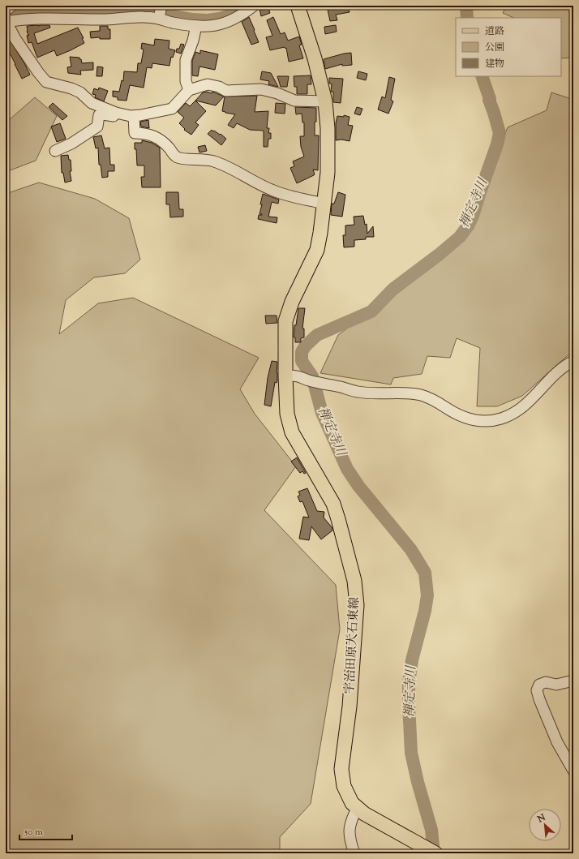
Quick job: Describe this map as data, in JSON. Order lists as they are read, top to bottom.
{
  "streets": {
    "main road": ["宇治田原大石東線"]
  },
  "water": ["禅定寺川"],
  "legend": ["道路", "公園", "建物"],
  "scale_bar": "50 m",
  "north": "top left"
}
